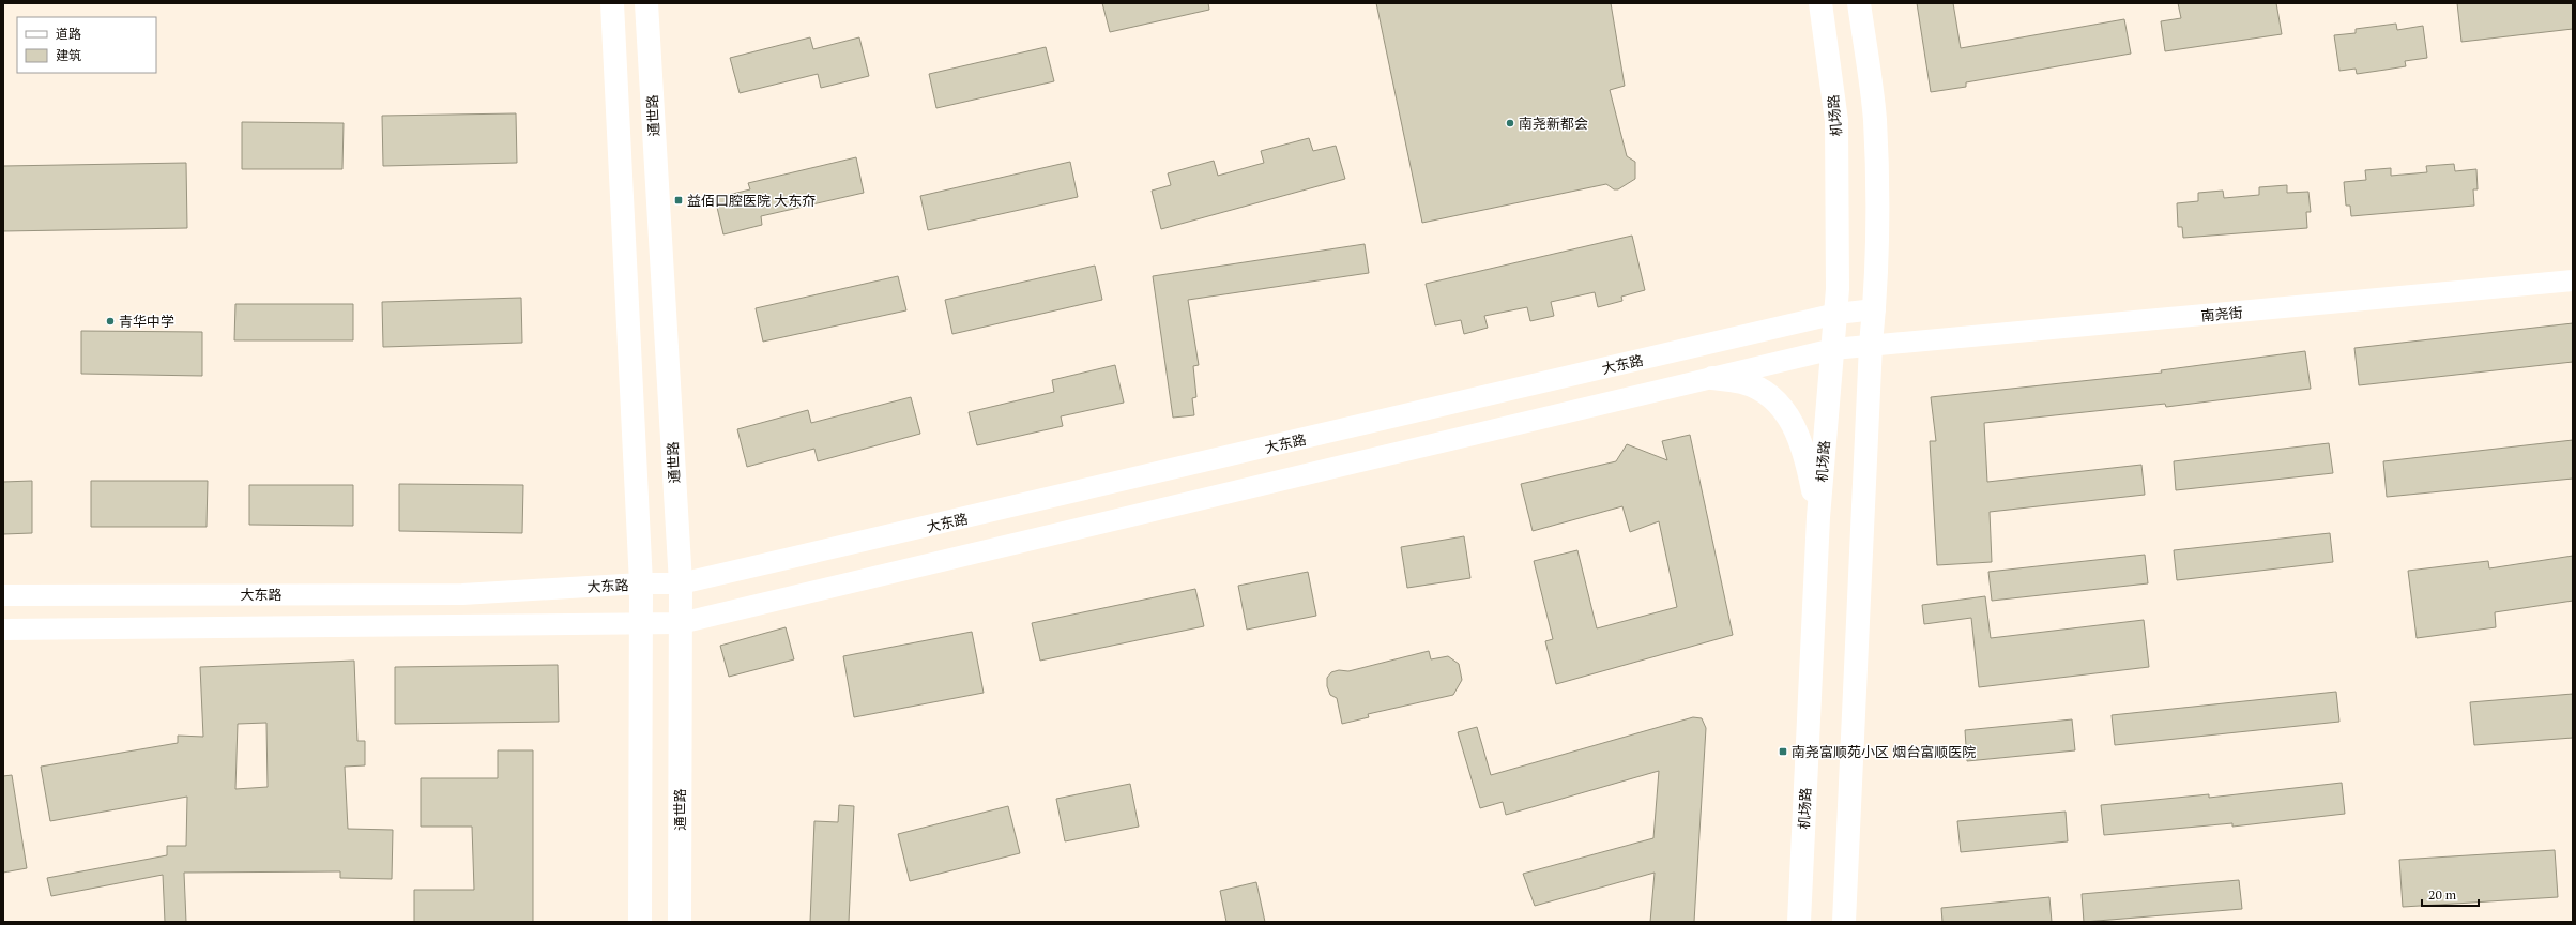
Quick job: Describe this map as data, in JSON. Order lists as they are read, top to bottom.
{
  "streets": {
    "main road": ["通世路", "机场路"],
    "street": ["南尧街", "大东路"]
  },
  "crossings": [
    ["通世路", "大东路"],
    ["机场路", "大东路"]
  ],
  "places": {
    "other": ["南尧新都会", "青华中学"],
    "transit": ["益佰口腔医院 大东夼", "南尧富顺苑小区 烟台富顺医院"]
  },
  "legend": ["道路", "建筑"],
  "scale_bar": "20 m"
}
